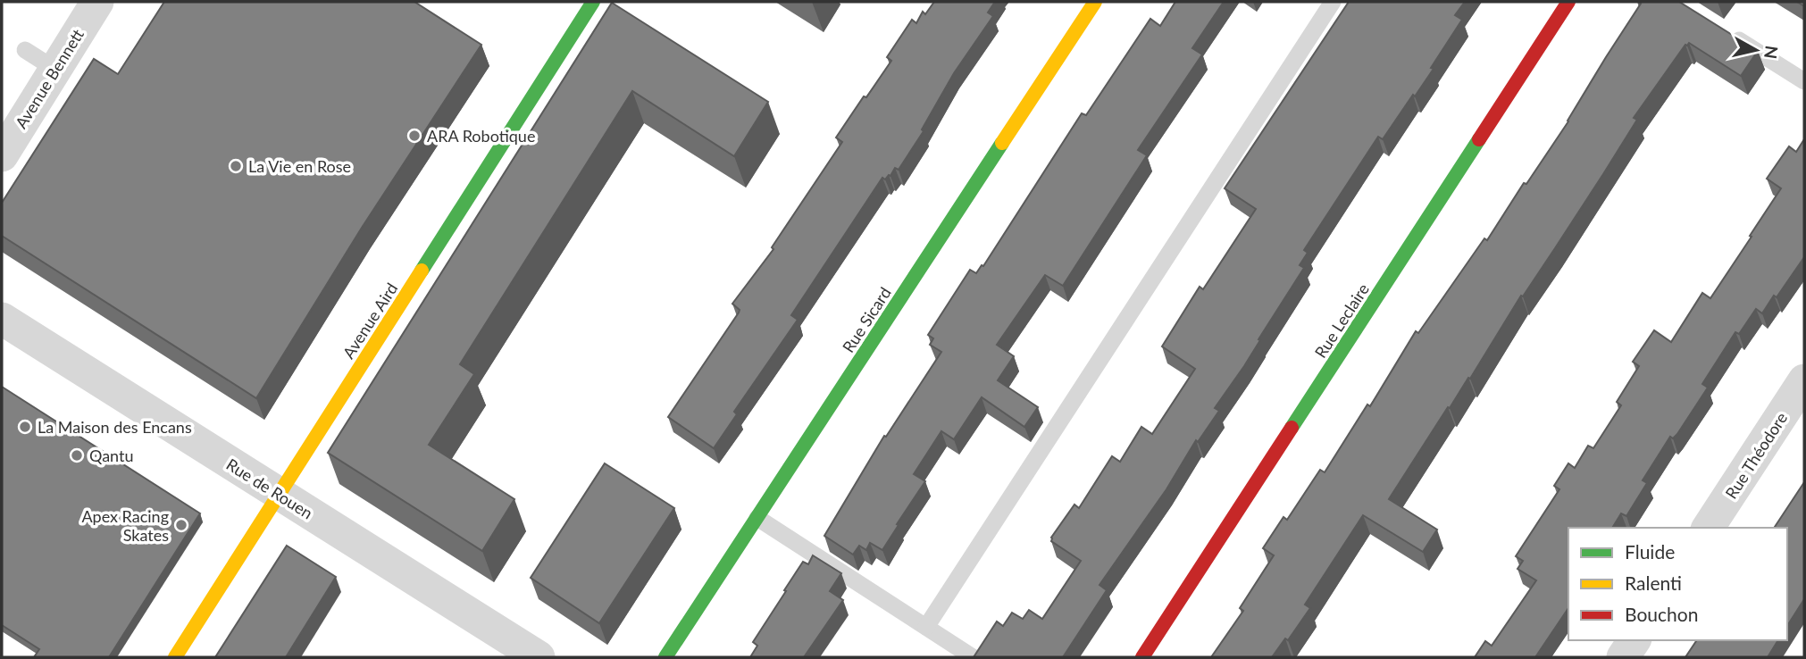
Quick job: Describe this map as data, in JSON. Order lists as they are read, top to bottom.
{
  "streets": {
    "street": [
      "Avenue Bennett",
      "Rue Sicard",
      "Avenue Aird",
      "Rue Leclaire",
      "Rue Théodore",
      "Rue de Rouen"
    ]
  },
  "crossings": [
    ["Avenue Aird", "Rue de Rouen"]
  ],
  "places": [
    "ARA Robotique",
    "La Vie en Rose",
    "La Maison des Encans",
    "Qantu",
    "Apex Racing Skates"
  ],
  "legend": ["Fluide", "Ralenti", "Bouchon"],
  "north": "right"
}
